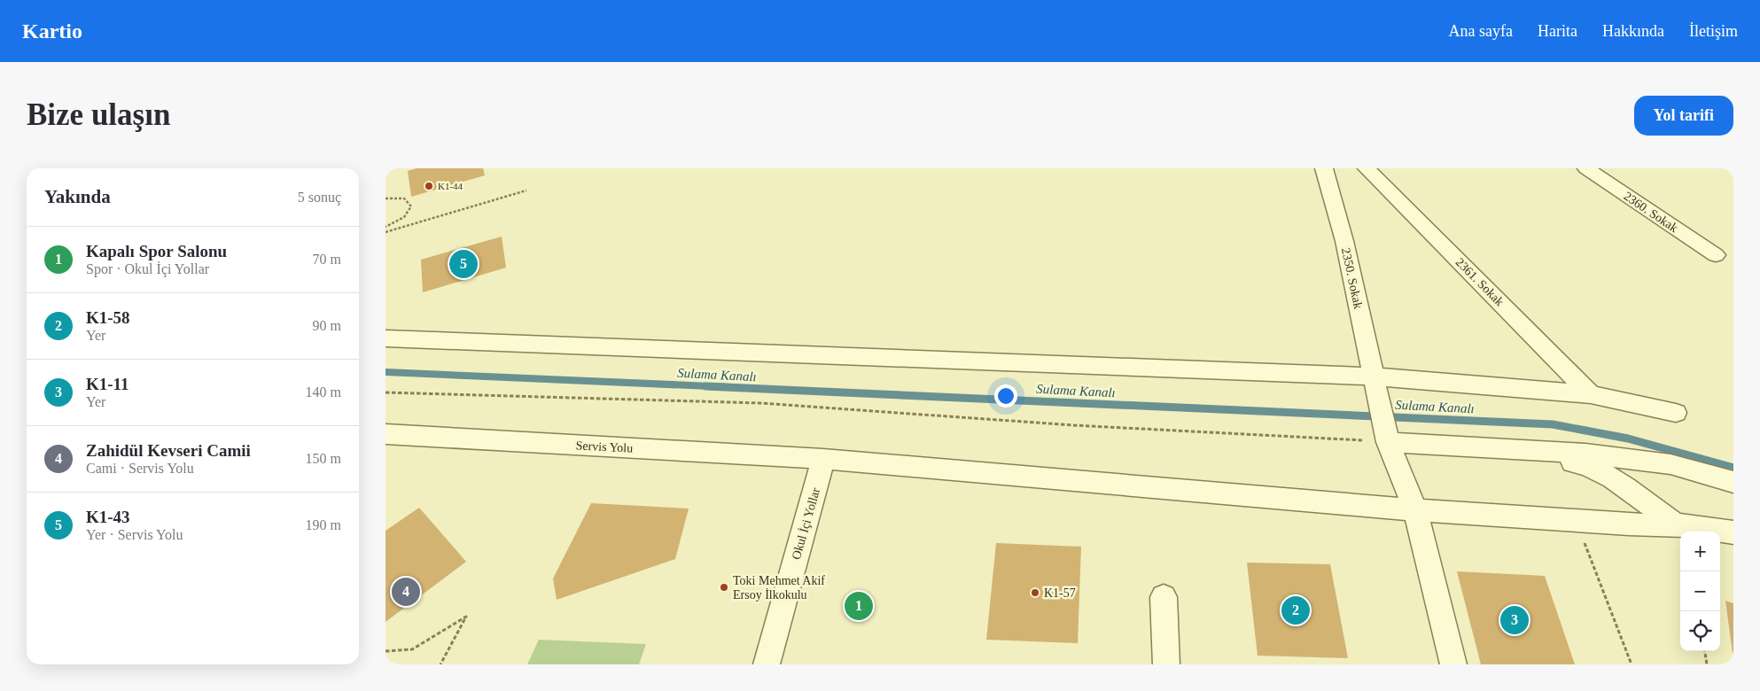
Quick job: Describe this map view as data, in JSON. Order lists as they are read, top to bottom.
{
  "streets": {
    "street": [
      "2360. Sokak",
      "2350. Sokak",
      "2361. Sokak",
      "Servis Yolu",
      "Okul İçi Yollar"
    ]
  },
  "crossings": [
    ["2350. Sokak", "Servis Yolu"],
    ["Servis Yolu", "Okul İçi Yollar"]
  ],
  "water": ["Sulama Kanalı"],
  "places": ["K1-44", "Toki Mehmet Akif Ersoy İlkokulu", "K1-57"],
  "page": {
    "header": "Kartio",
    "nav": [
      "Ana sayfa",
      "Harita",
      "Hakkında",
      "İletişim"
    ],
    "buttons": "Yol tarifi",
    "title": "Bize ulaşın",
    "heading": ["Yakında", "5 sonuç"],
    "list": [
      {
        "mark": "1",
        "name": "Kapalı Spor Salonu",
        "note": "Spor · Okul İçi Yollar",
        "value": "70 m"
      },
      {
        "mark": "2",
        "name": "K1-58",
        "note": "Yer",
        "value": "90 m"
      },
      {
        "mark": "3",
        "name": "K1-11",
        "note": "Yer",
        "value": "140 m"
      },
      {
        "mark": "4",
        "name": "Zahidül Kevseri Camii",
        "note": "Cami · Servis Yolu",
        "value": "150 m"
      },
      {
        "mark": "5",
        "name": "K1-43",
        "note": "Yer · Servis Yolu",
        "value": "190 m"
      }
    ],
    "pins": [
      "5",
      "4",
      "1",
      "2",
      "3"
    ],
    "map_buttons": ["+", "−"]
  }
}
